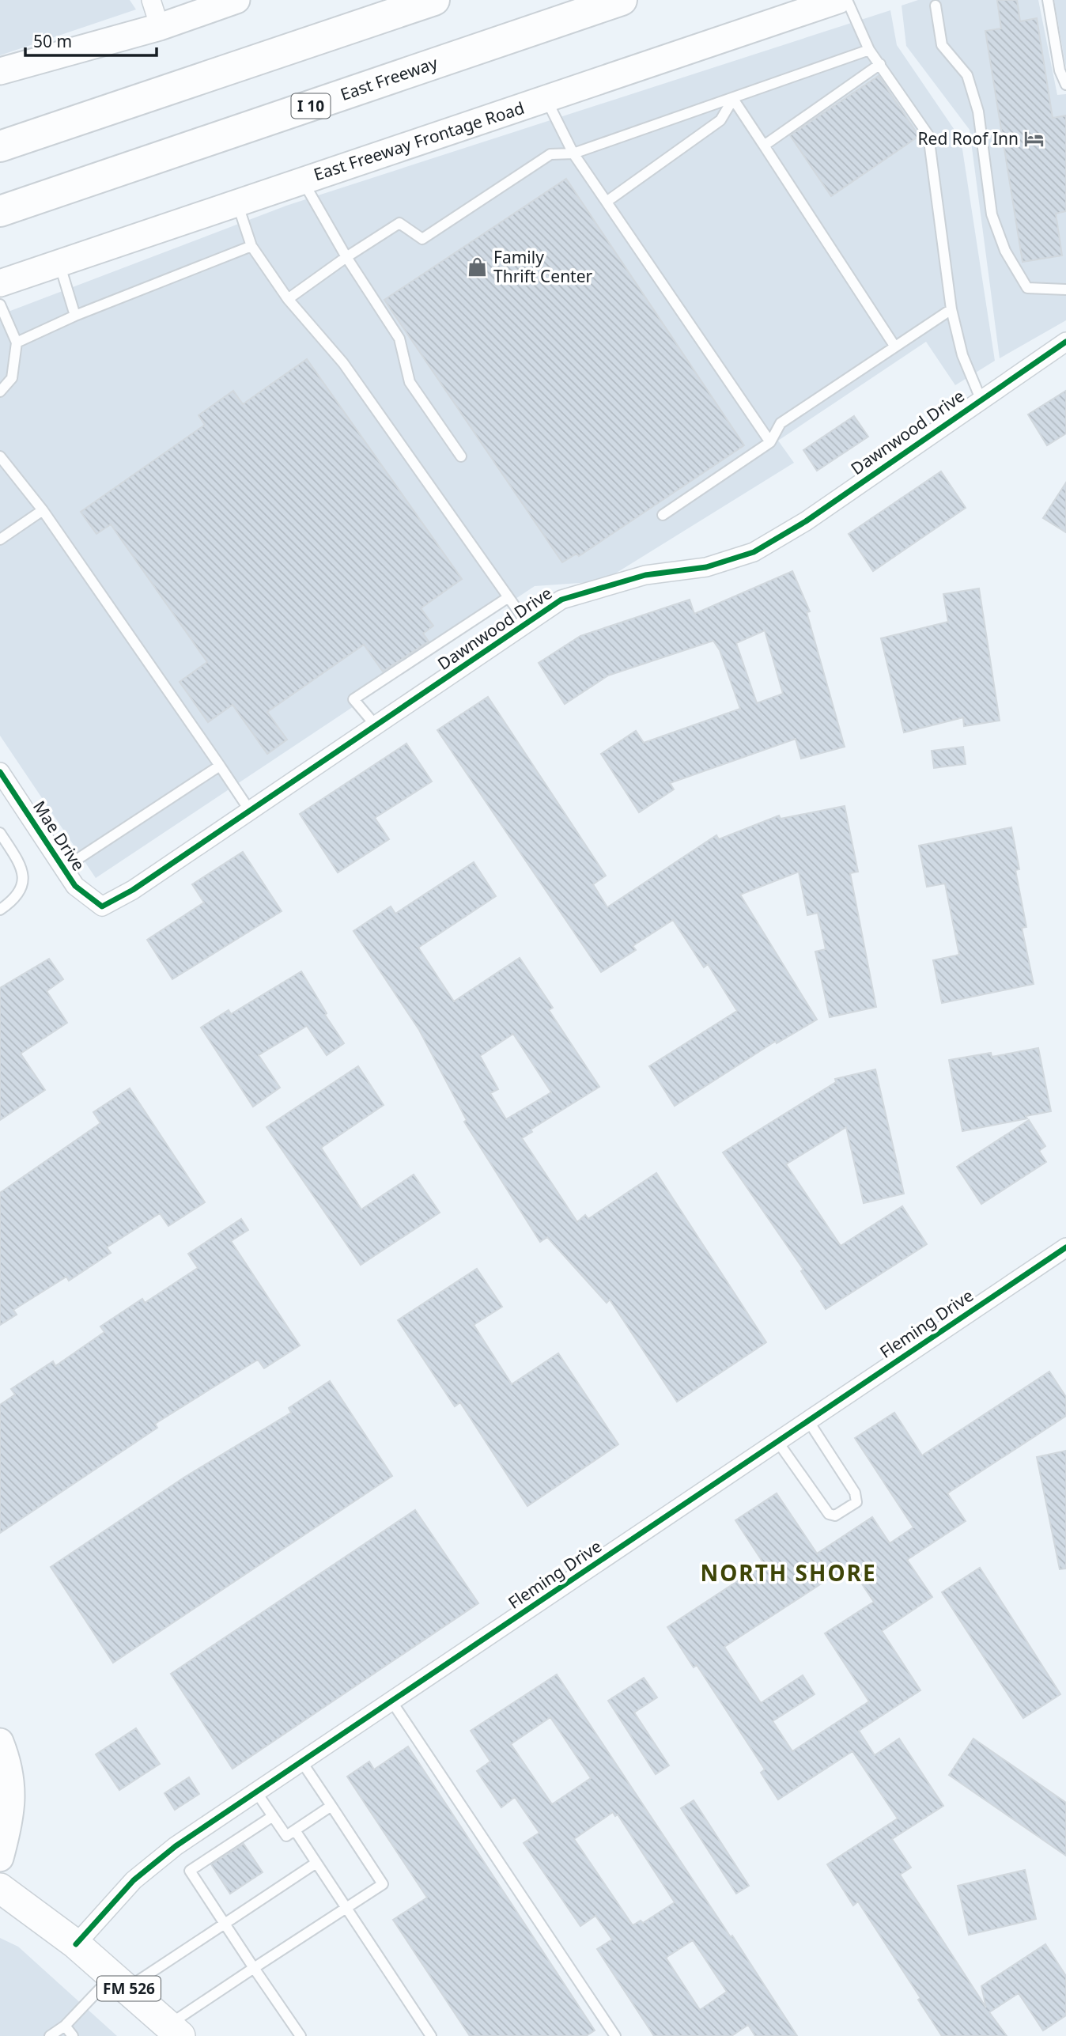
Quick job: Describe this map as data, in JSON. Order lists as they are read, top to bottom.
{
  "streets": {
    "highway": ["East Freeway", "I 10"],
    "main road": ["East Freeway Frontage Road", "FM 526"],
    "street": ["Dawnwood Drive", "Mae Drive", "Fleming Drive"]
  },
  "crossings": [
    ["Dawnwood Drive", "Mae Drive"],
    ["Fleming Drive", "FM 526"]
  ],
  "districts": ["NORTH SHORE"],
  "places": {
    "hotel": ["Red Roof Inn"],
    "shop": ["Family Thrift Center"]
  },
  "scale_bar": "50 m"
}
